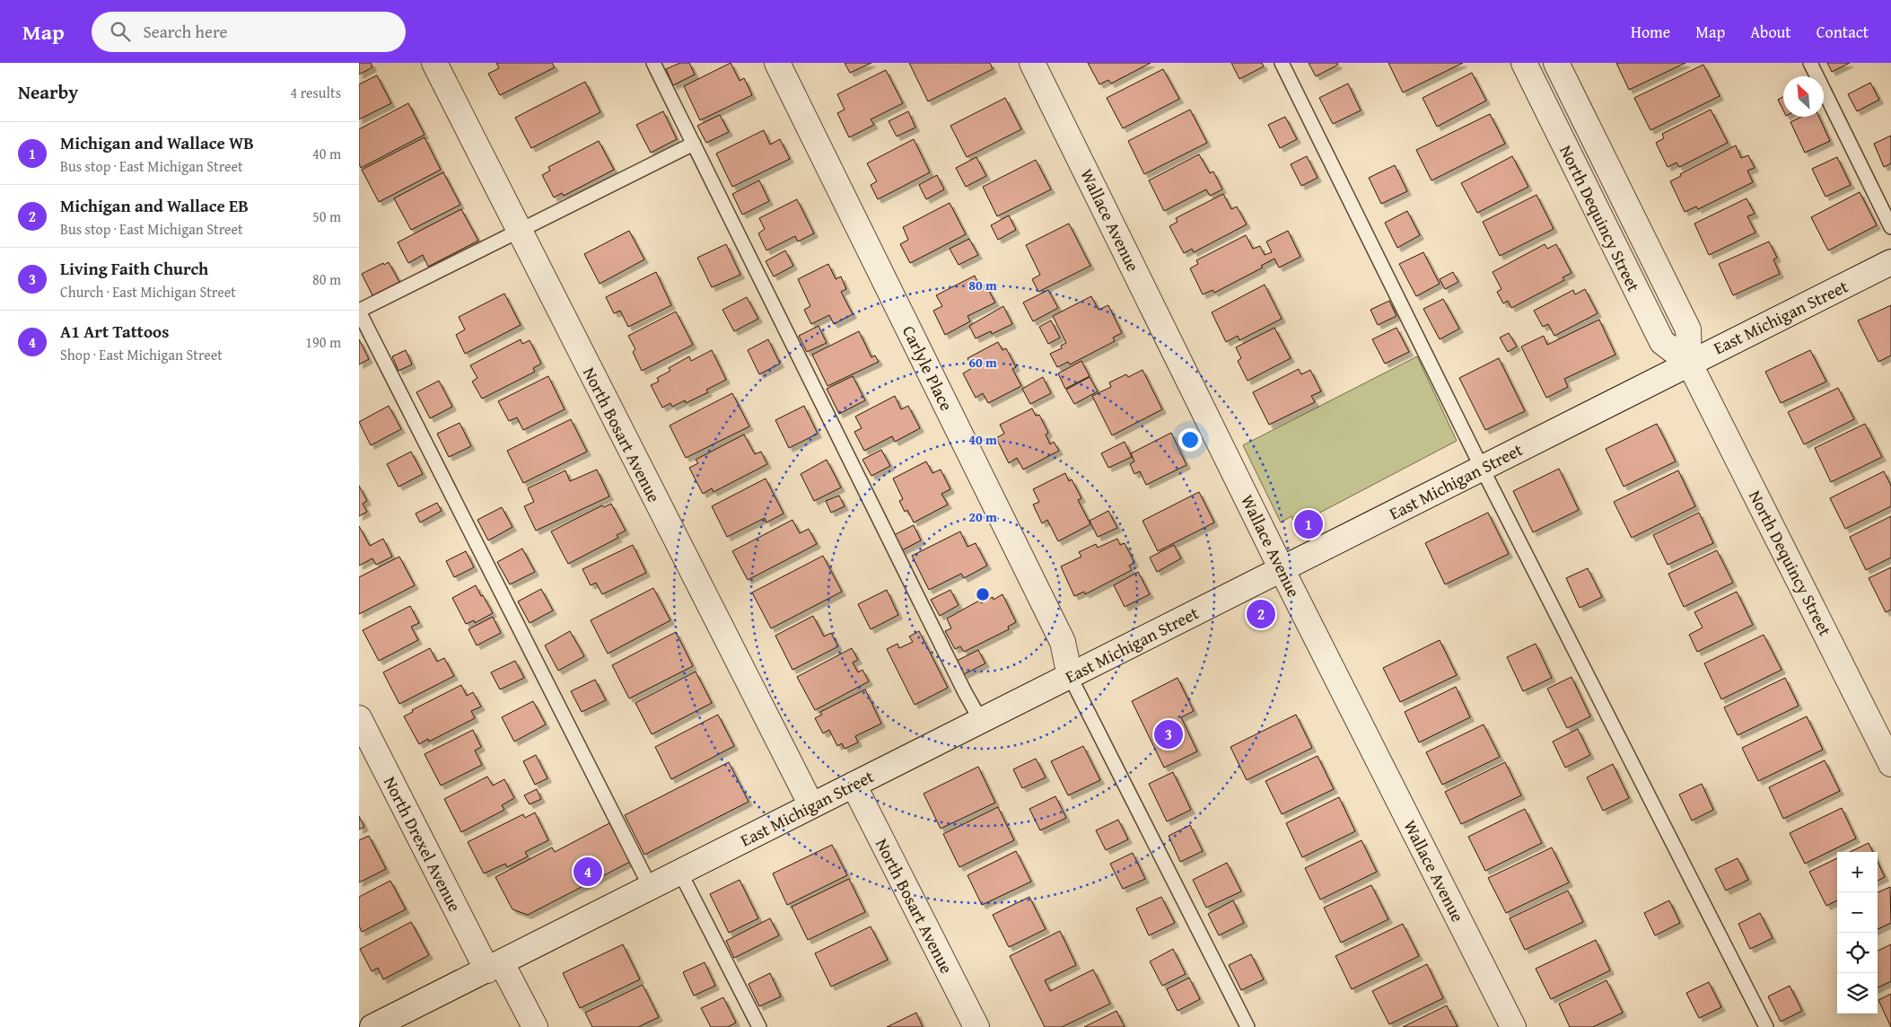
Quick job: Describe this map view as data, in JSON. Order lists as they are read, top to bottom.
{
  "streets": {
    "street": [
      "North Dequincy Street",
      "Wallace Avenue",
      "East Michigan Street",
      "Carlyle Place",
      "North Bosart Avenue",
      "North Drexel Avenue"
    ]
  },
  "crossings": [
    ["North Dequincy Street", "East Michigan Street"],
    ["Wallace Avenue", "East Michigan Street"],
    ["East Michigan Street", "Carlyle Place"],
    ["East Michigan Street", "North Bosart Avenue"],
    ["East Michigan Street", "North Drexel Avenue"]
  ],
  "north": "top left",
  "page": {
    "header": "Map",
    "search": "Search here",
    "nav": [
      "Home",
      "Map",
      "About",
      "Contact"
    ],
    "heading": ["Nearby", "4 results"],
    "list": [
      {
        "mark": "1",
        "name": "Michigan and Wallace WB",
        "note": "Bus stop · East Michigan Street",
        "value": "40 m"
      },
      {
        "mark": "2",
        "name": "Michigan and Wallace EB",
        "note": "Bus stop · East Michigan Street",
        "value": "50 m"
      },
      {
        "mark": "3",
        "name": "Living Faith Church",
        "note": "Church · East Michigan Street",
        "value": "80 m"
      },
      {
        "mark": "4",
        "name": "A1 Art Tattoos",
        "note": "Shop · East Michigan Street",
        "value": "190 m"
      }
    ],
    "pins": [
      "1",
      "2",
      "3",
      "4"
    ],
    "map_buttons": ["+", "−"]
  },
  "rings": [
    "80 m",
    "60 m",
    "40 m",
    "20 m"
  ]
}
